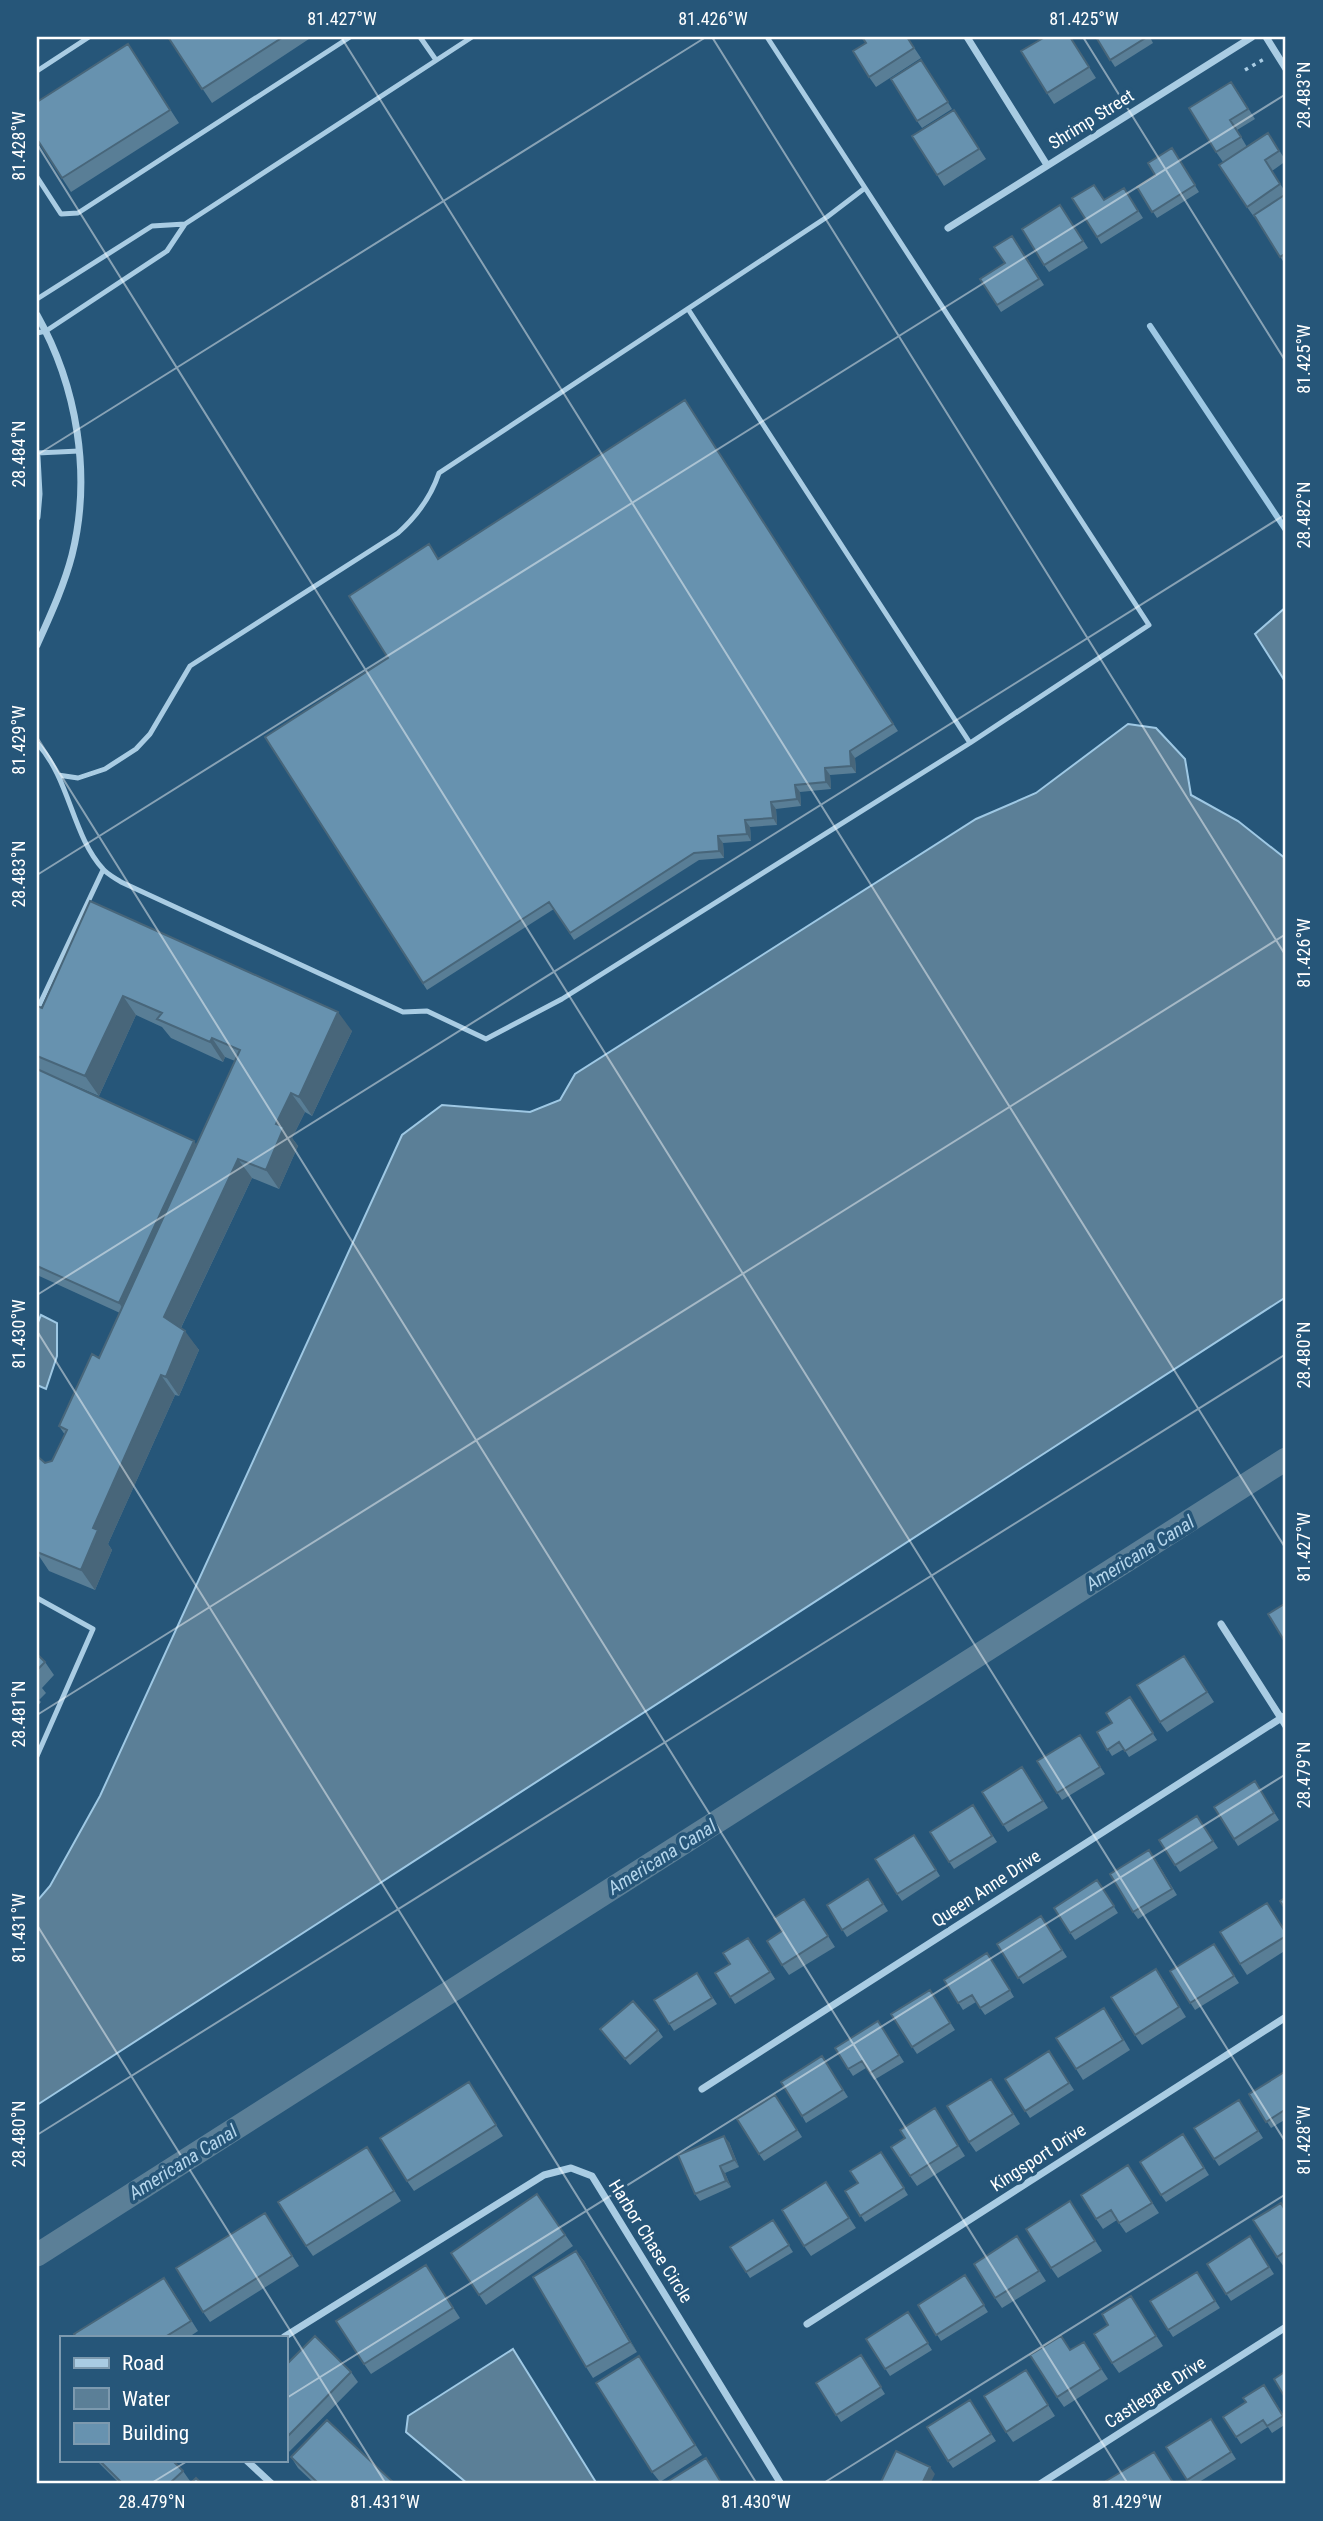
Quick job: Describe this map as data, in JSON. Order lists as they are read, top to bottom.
{
  "streets": {
    "street": [
      "Shrimp Street",
      "Queen Anne Drive",
      "Kingsport Drive",
      "Harbor Chase Circle",
      "Castlegate Drive"
    ]
  },
  "water": ["Americana Canal"],
  "legend": ["Road", "Water", "Building"],
  "coordinates": [
    "81.427°W",
    "81.426°W",
    "81.425°W",
    "28.483°N",
    "81.428°W",
    "28.484°N",
    "28.482°N",
    "81.429°W",
    "81.430°W",
    "28.480°N",
    "28.481°N",
    "28.479°N",
    "81.431°W"
  ]
}
